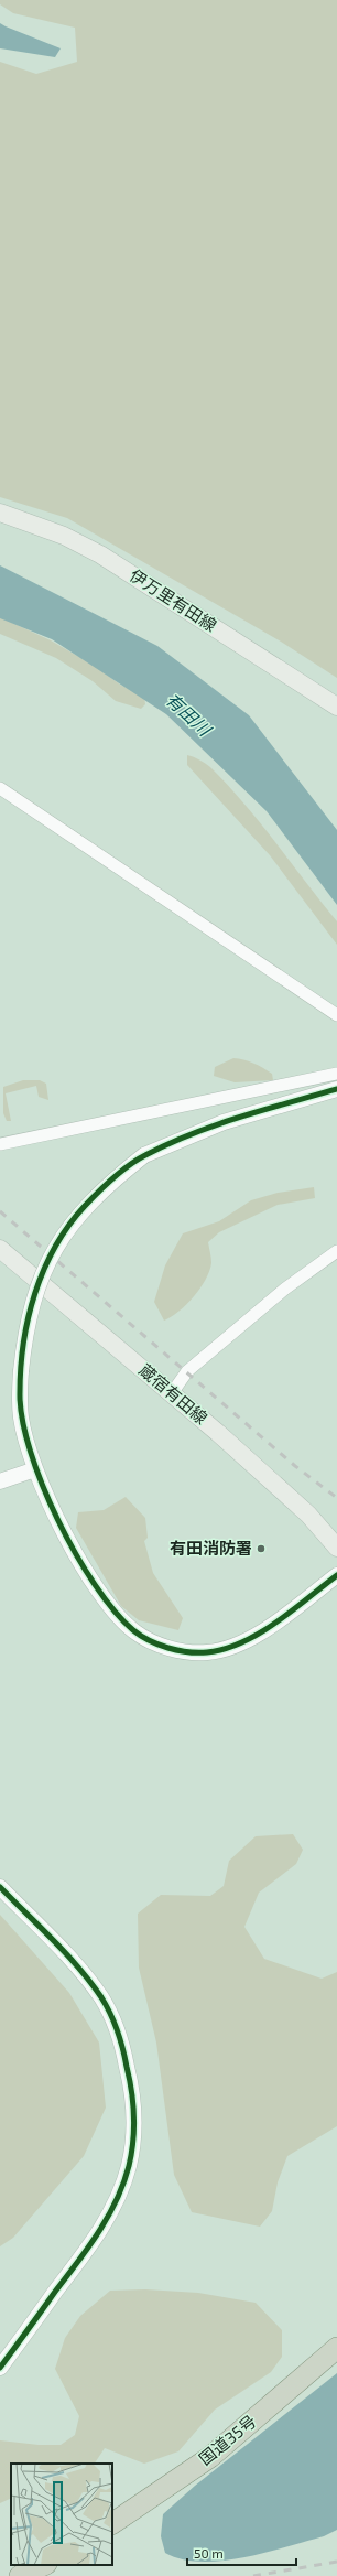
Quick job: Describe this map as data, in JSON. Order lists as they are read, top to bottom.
{
  "streets": {
    "highway": ["国道35号"],
    "main road": ["伊万里有田線", "蔵宿有田線"]
  },
  "water": ["有田川"],
  "places": ["有田消防署"],
  "scale_bar": "50 m"
}
